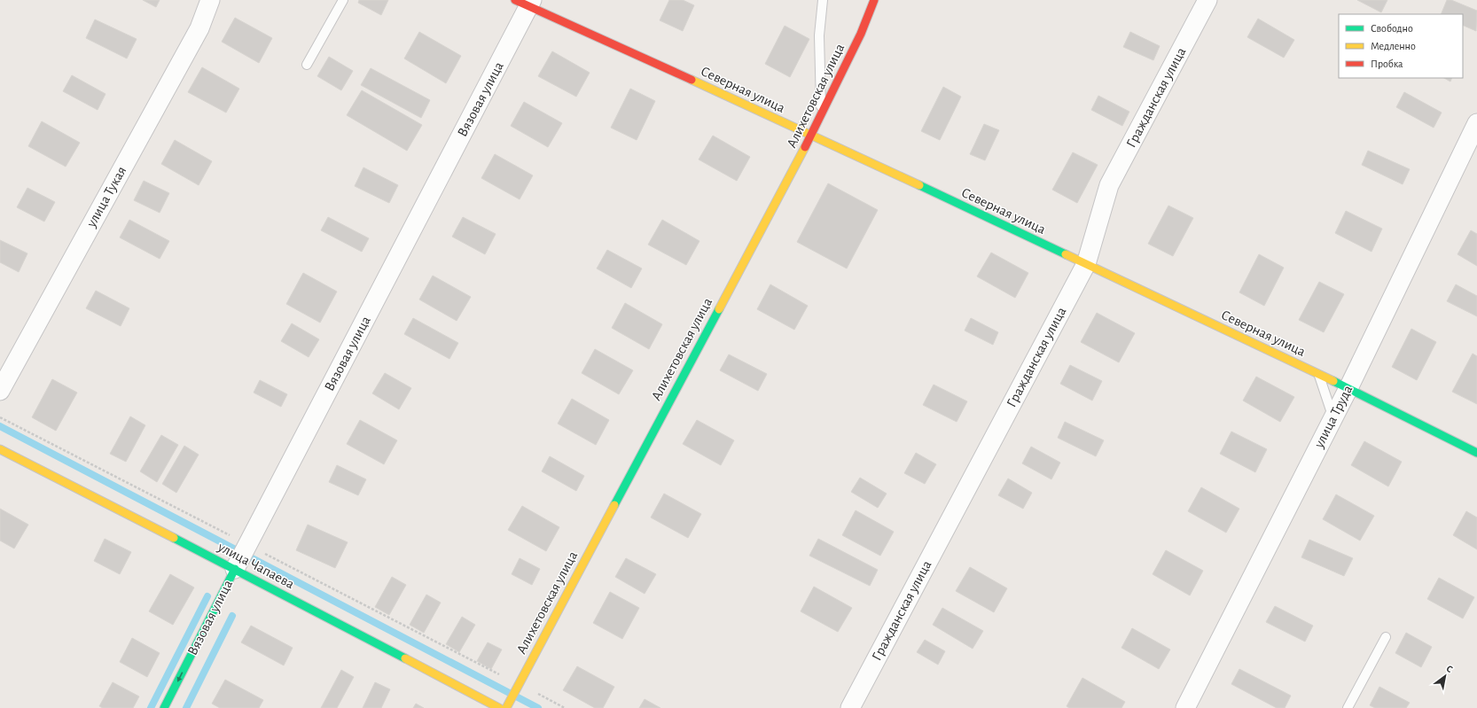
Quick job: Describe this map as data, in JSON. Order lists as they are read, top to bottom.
{
  "streets": {
    "street": [
      "Северная улица",
      "Алихетовская улица",
      "Гражданская улица",
      "Вязовая улица",
      "улица Тукая",
      "улица Труда",
      "улица Чапаева"
    ]
  },
  "crossings": [
    ["Северная улица", "Алихетовская улица"],
    ["Северная улица", "Гражданская улица"],
    ["Северная улица", "Вязовая улица"],
    ["Северная улица", "улица Труда"],
    ["Вязовая улица", "улица Чапаева"]
  ],
  "legend": ["Свободно", "Медленно", "Пробка"],
  "north": "top right"
}
